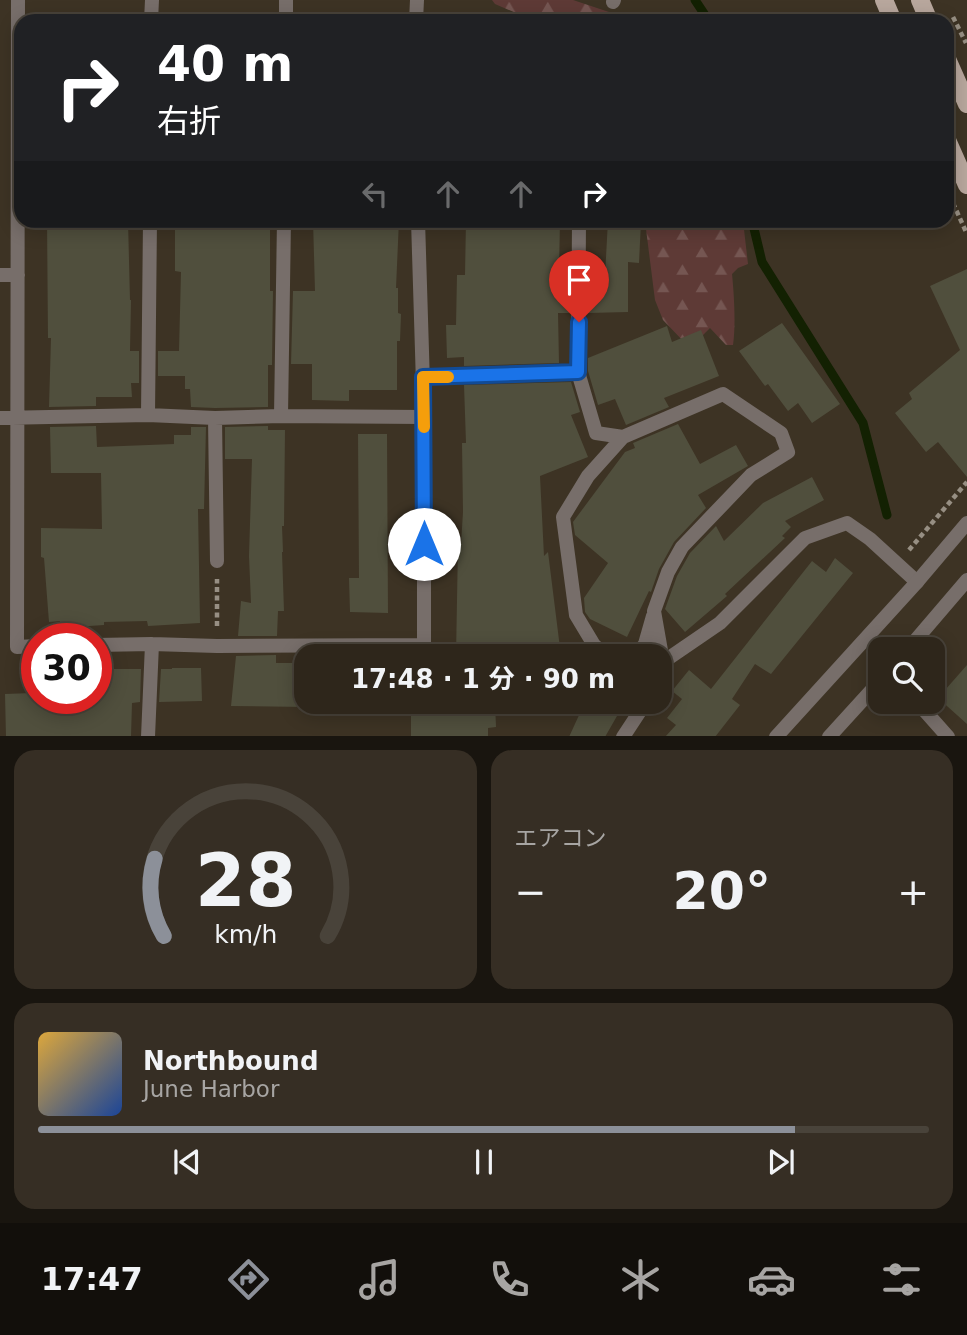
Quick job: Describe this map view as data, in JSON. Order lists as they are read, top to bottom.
{
  "page": {
    "turn": ["40 m", "右折"],
    "limit": "30",
    "trip": "17:48 · 1 分 · 90 m",
    "tile": "エアコン",
    "heat": ["−", "20°", "+"],
    "song": ["Northbound", "June Harbor"],
    "tabs": "17:47",
    "gauge": ["28", "km/h"]
  }
}
